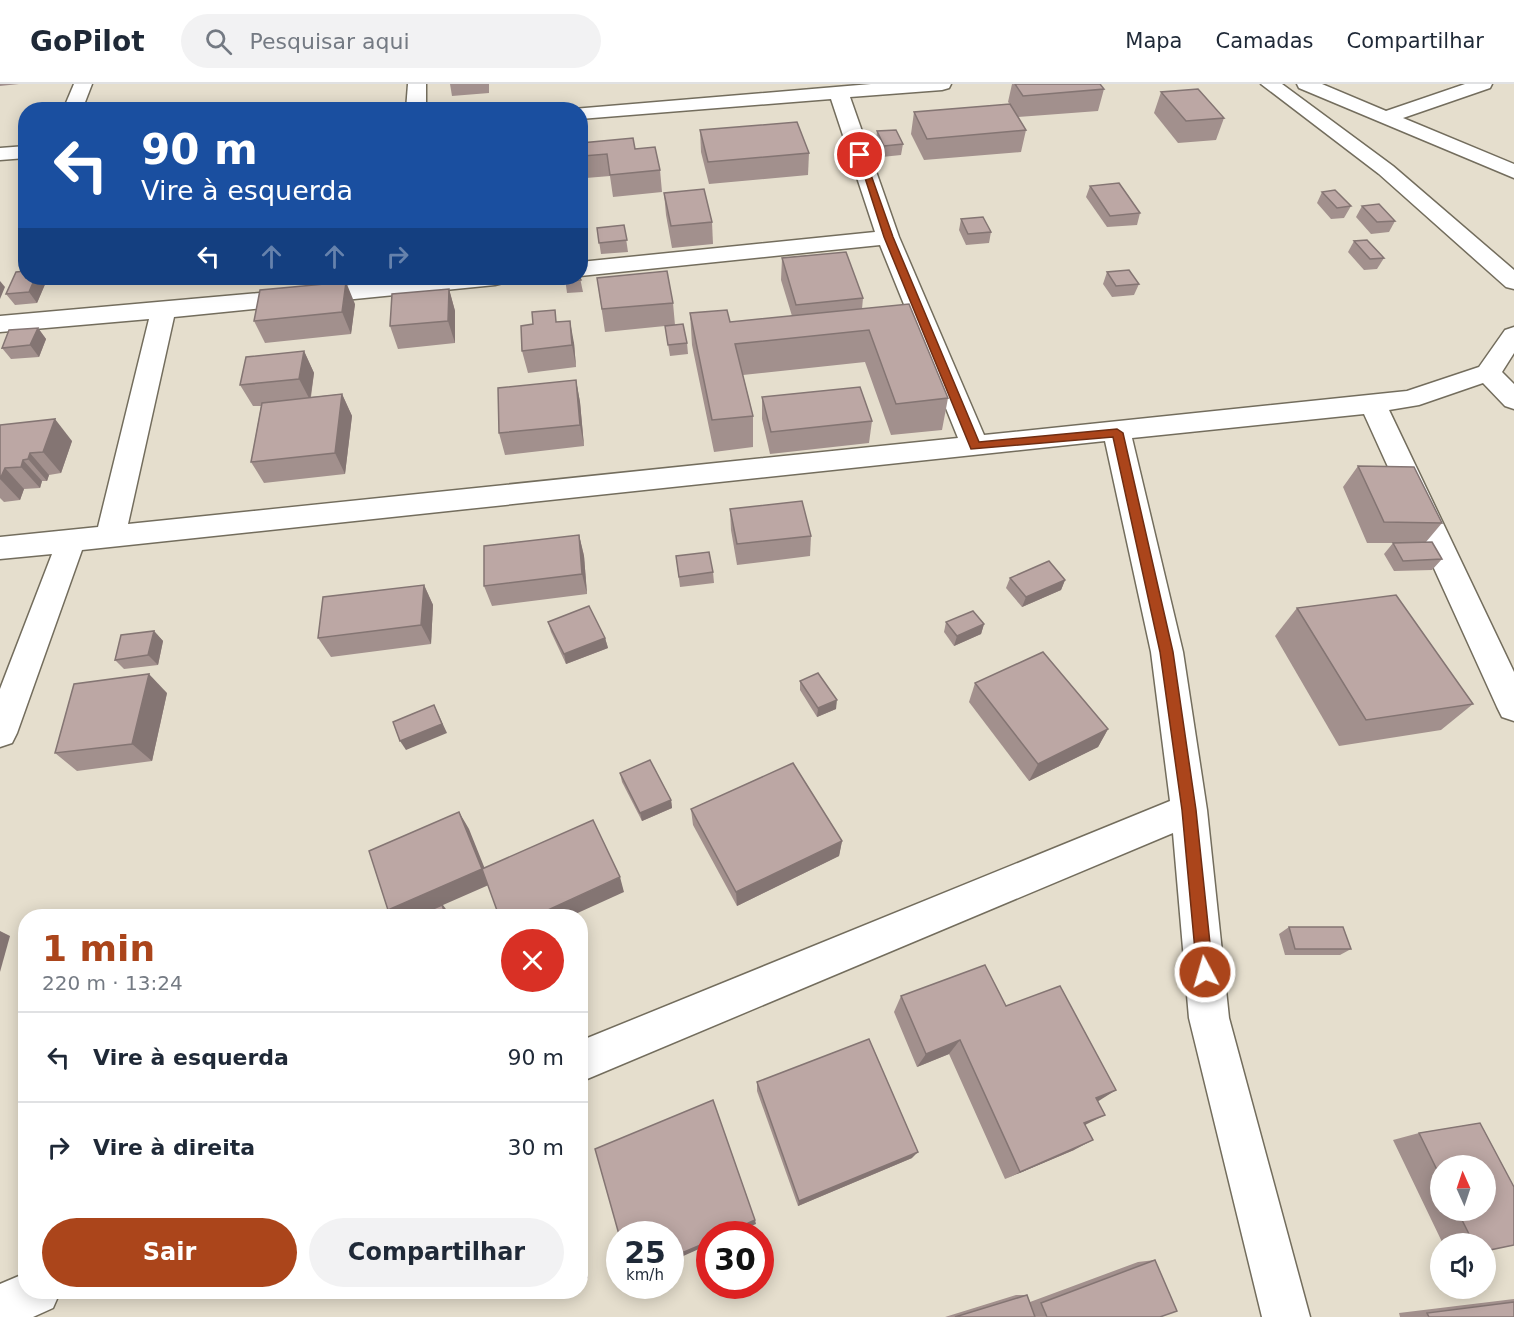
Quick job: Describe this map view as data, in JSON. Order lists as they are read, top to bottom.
{
  "north": "top",
  "page": {
    "header": "GoPilot",
    "search": "Pesquisar aqui",
    "nav": ["Mapa", "Camadas", "Compartilhar"],
    "turn": ["90 m", "Vire à esquerda"],
    "heading": ["1 min", "220 m · 13:24"],
    "list": [
      {
        "name": "Vire à esquerda",
        "value": "90 m"
      },
      {
        "name": "Vire à direita",
        "value": "30 m"
      }
    ],
    "buttons": ["Sair", "Compartilhar"],
    "speed": "25 km/h",
    "limit": "30"
  }
}
